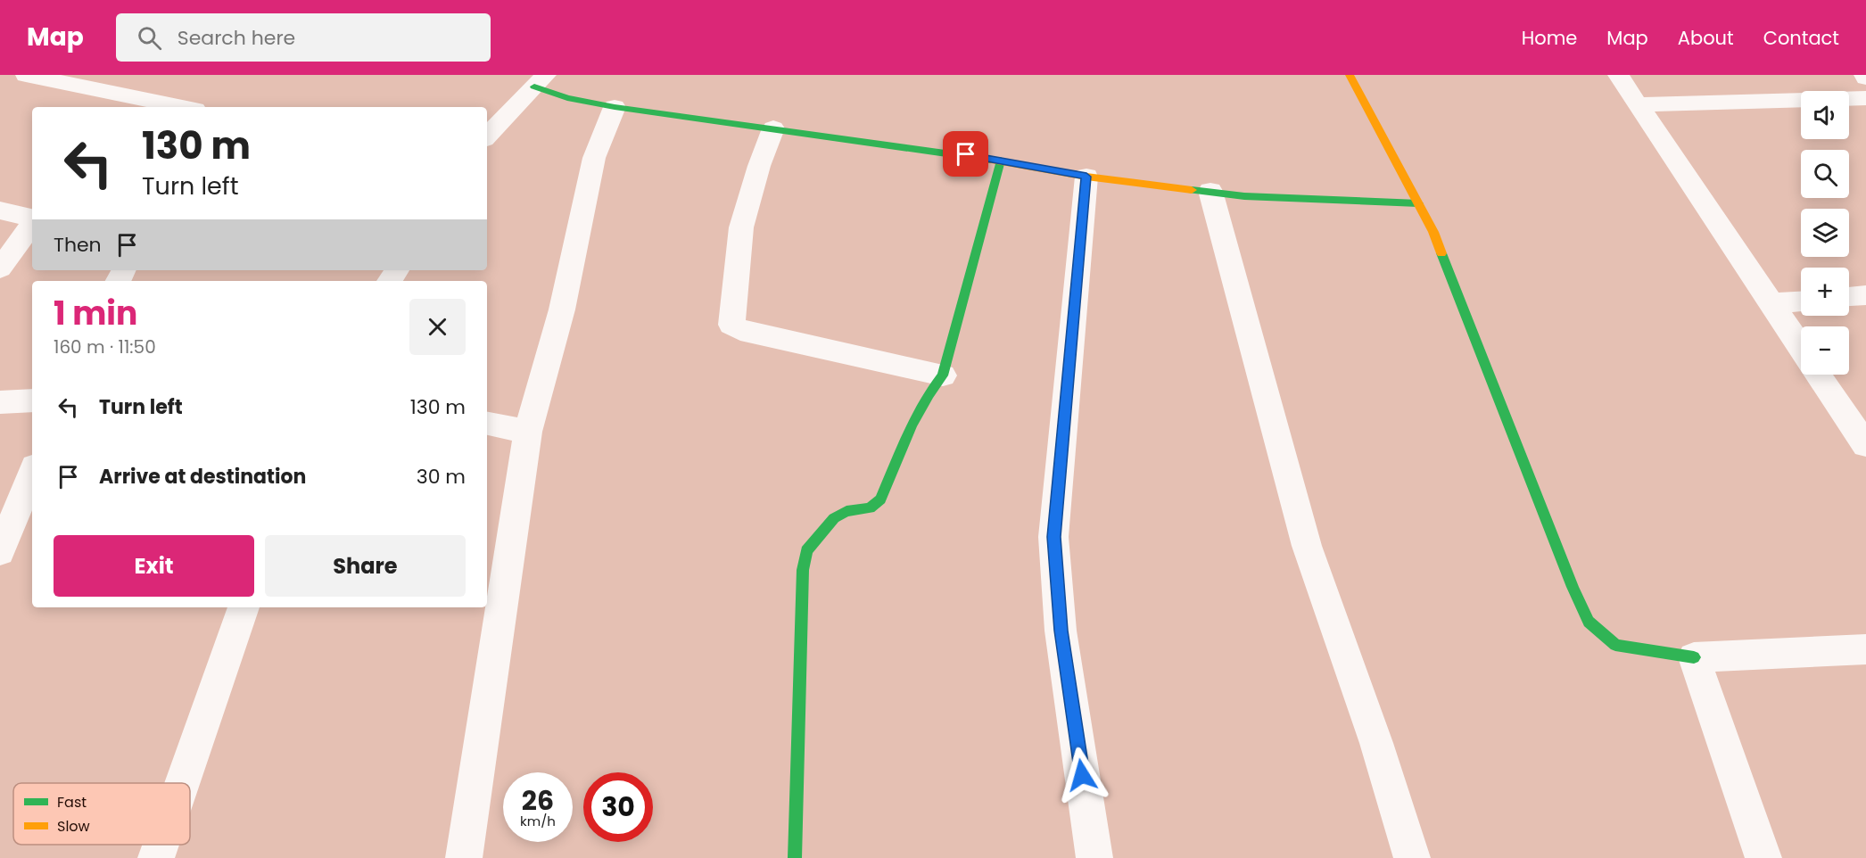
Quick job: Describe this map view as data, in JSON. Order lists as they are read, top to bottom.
{
  "legend": ["Fast", "Slow"],
  "page": {
    "header": "Map",
    "search": "Search here",
    "nav": [
      "Home",
      "Map",
      "About",
      "Contact"
    ],
    "map_buttons": ["+", "−"],
    "turn": ["130 m", "Turn left"],
    "then": "Then",
    "heading": ["1 min", "160 m · 11:50"],
    "list": [
      {
        "name": "Turn left",
        "value": "130 m"
      },
      {
        "name": "Arrive at destination",
        "value": "30 m"
      }
    ],
    "buttons": ["Exit", "Share"],
    "speed": "26 km/h",
    "limit": "30"
  }
}
